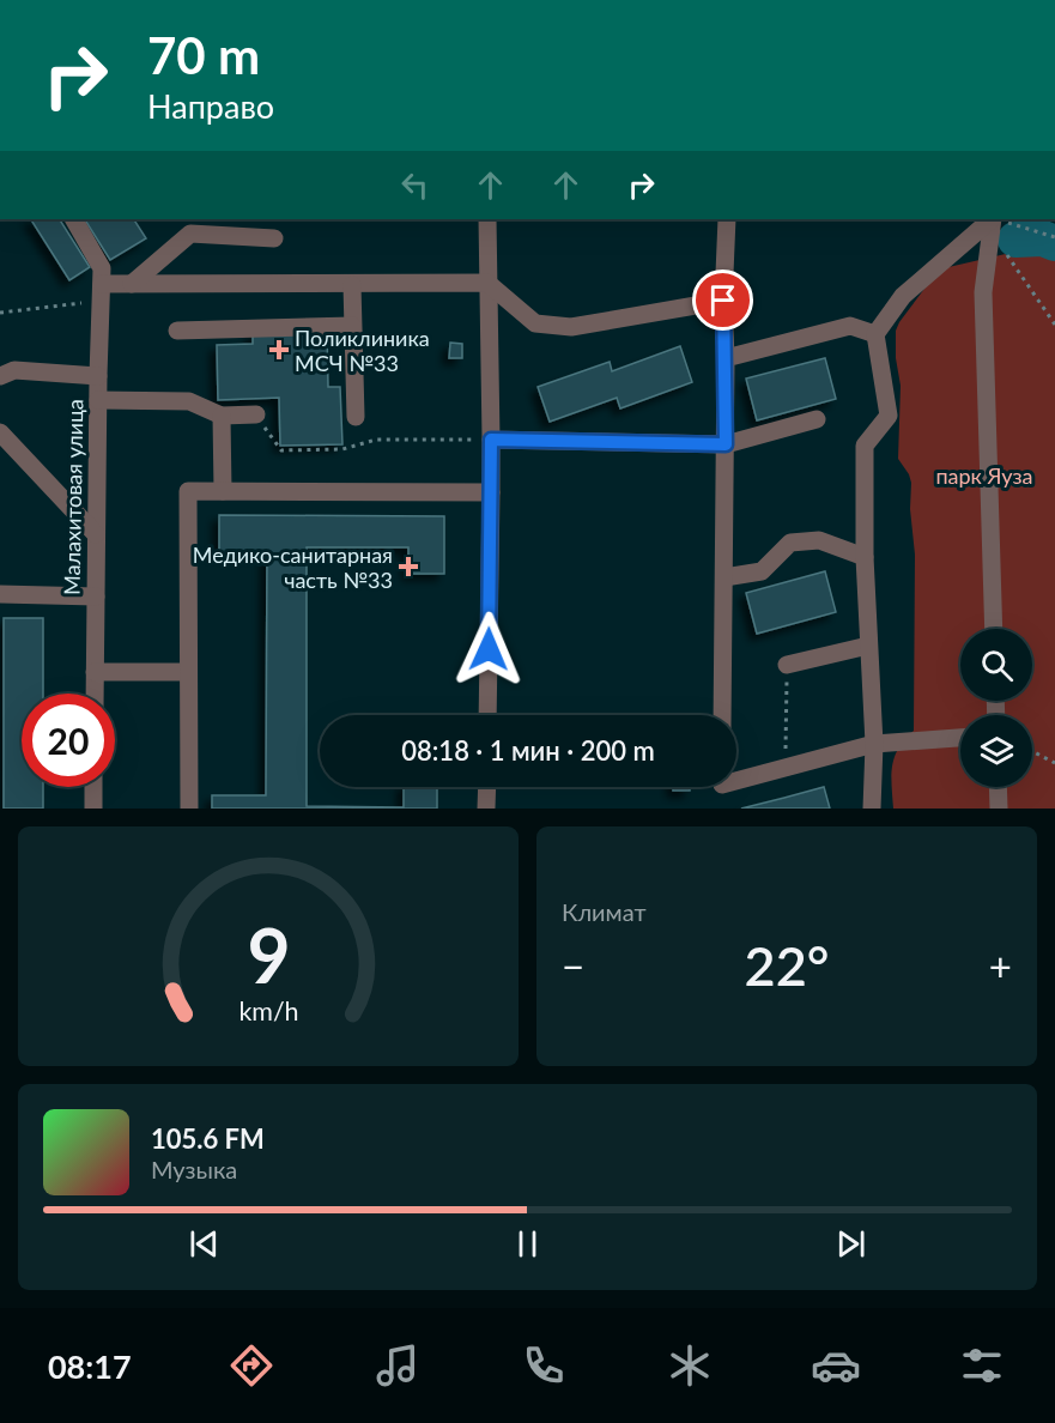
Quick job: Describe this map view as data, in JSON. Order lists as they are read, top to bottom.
{
  "streets": {
    "street": ["Малахитовая улица"]
  },
  "parks": ["парк Яуза"],
  "places": {
    "health": ["Поликлиника МСЧ №33", "Медико-санитарная часть №33"]
  },
  "page": {
    "turn": ["70 m", "Направо"],
    "limit": "20",
    "trip": "08:18 · 1 мин · 200 m",
    "tile": "Климат",
    "heat": ["−", "22°", "+"],
    "song": ["105.6 FM", "Музыка"],
    "tabs": "08:17",
    "gauge": ["9", "km/h"]
  }
}
